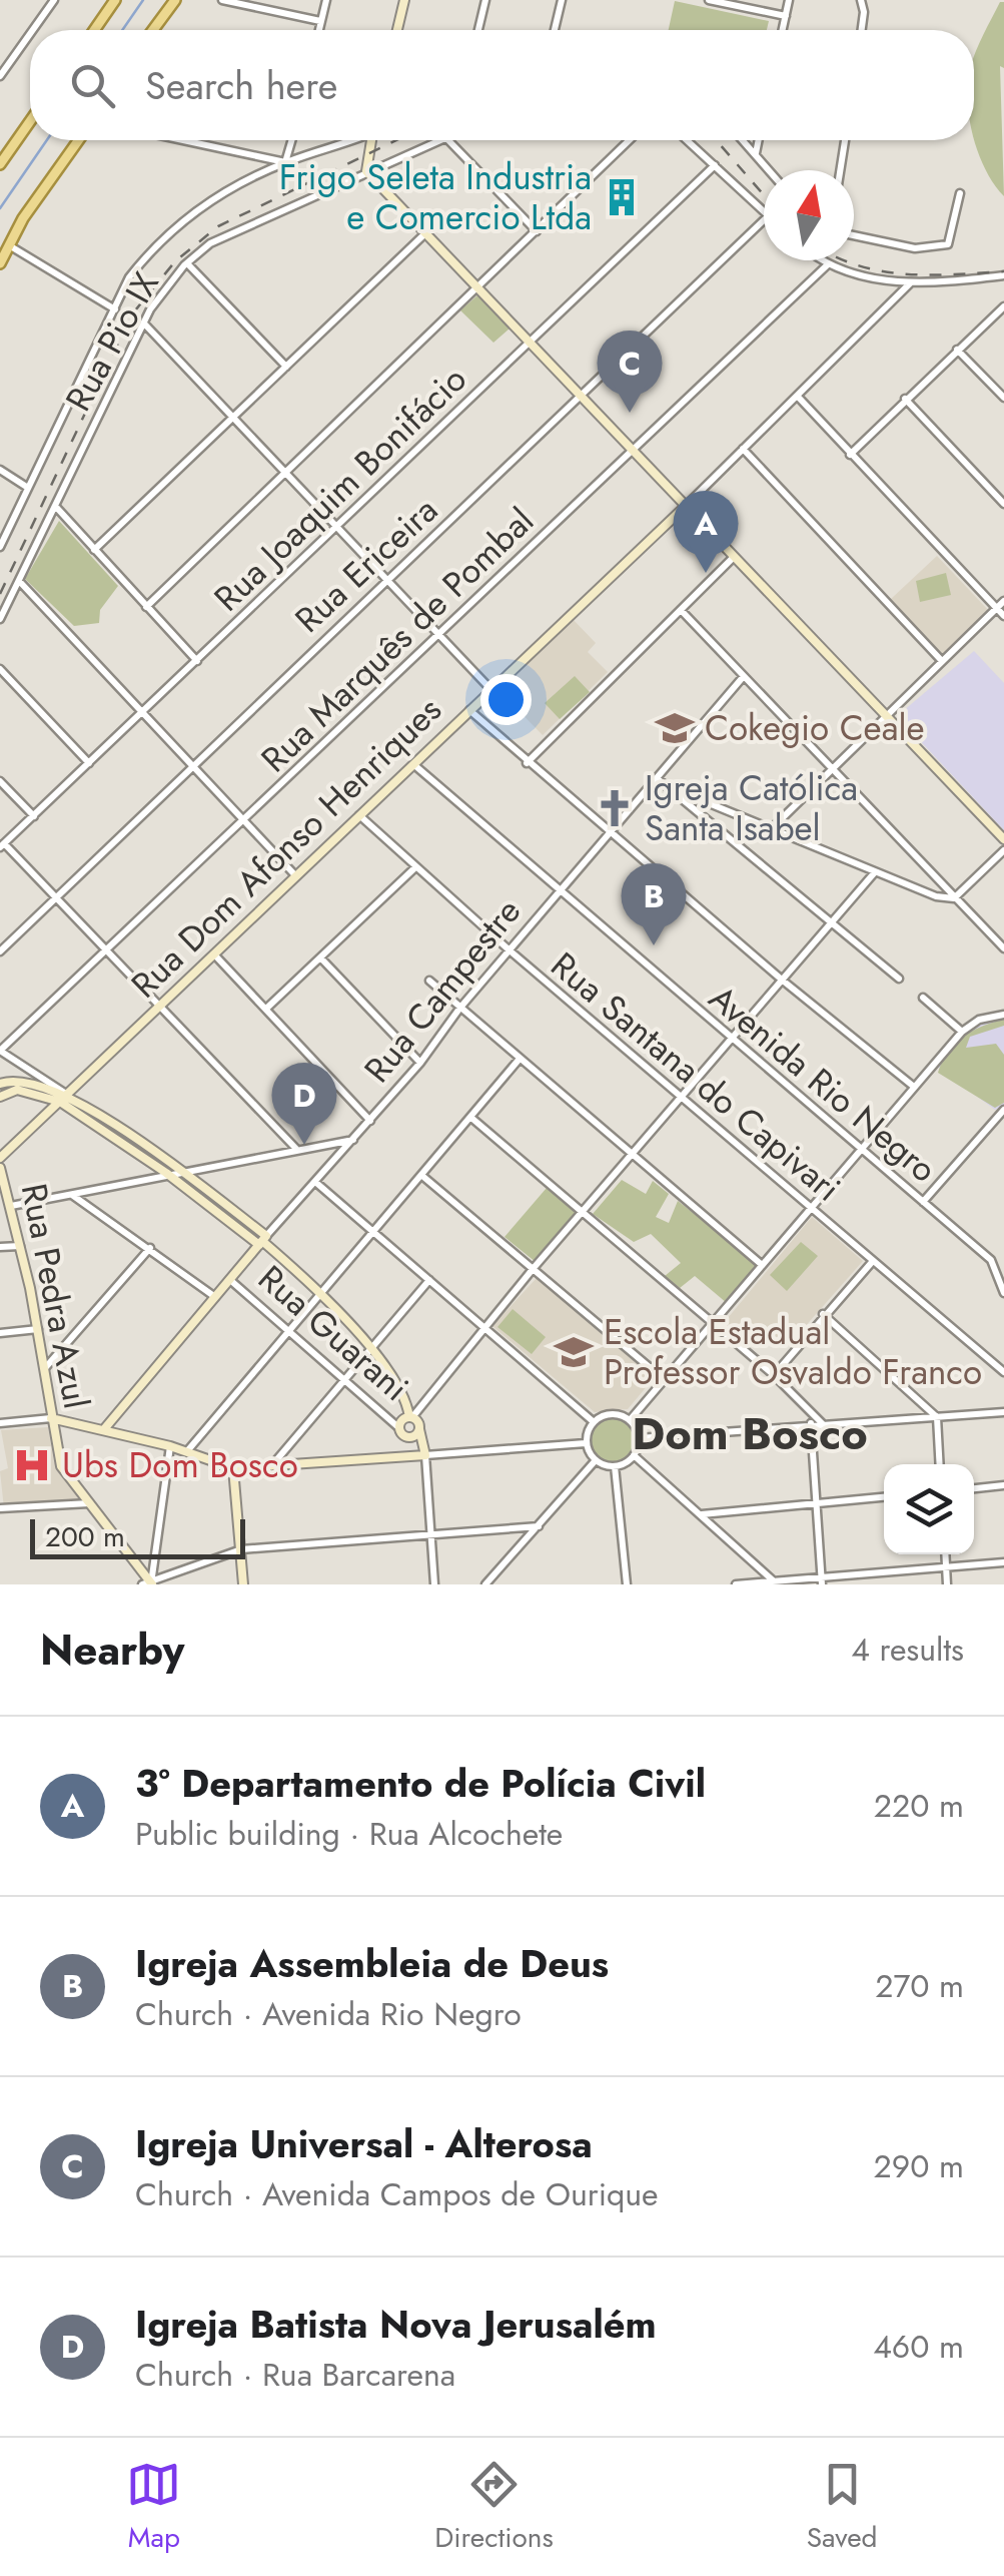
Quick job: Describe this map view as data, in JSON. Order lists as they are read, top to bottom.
{
  "streets": {
    "street": [
      "Rua Pio IX",
      "Rua Joaquim Bonifácio",
      "Rua Ericeira",
      "Rua Marquês de Pombal",
      "Rua Dom Afonso Henriques",
      "Rua Campestre",
      "Rua Santana do Capivari",
      "Avenida Rio Negro",
      "Rua Pedra Azul",
      "Rua Guarani"
    ]
  },
  "crossings": [
    ["Rua Dom Afonso Henriques", "Rua Santana do Capivari"],
    ["Rua Dom Afonso Henriques", "Avenida Rio Negro"],
    ["Rua Campestre", "Rua Santana do Capivari"],
    ["Rua Campestre", "Avenida Rio Negro"],
    ["Rua Campestre", "Rua Guarani"]
  ],
  "districts": ["Dom Bosco"],
  "places": {
    "building": ["Frigo Seleta Industria e Comercio Ltda"],
    "school or university": ["Cokegio Ceale", "Escola Estadual Professor Osvaldo Franco"],
    "church": ["Igreja Católica Santa Isabel"],
    "hospital": ["Ubs Dom Bosco"]
  },
  "scale_bar": "200 m",
  "north": "top",
  "page": {
    "search": "Search here",
    "pins": [
      "C",
      "A",
      "B",
      "D"
    ],
    "scale": "200 m",
    "heading": ["Nearby", "4 results"],
    "list": [
      {
        "mark": "A",
        "name": "3° Departamento de Polícia Civil",
        "note": "Public building · Rua Alcochete",
        "value": "220 m"
      },
      {
        "mark": "B",
        "name": "Igreja Assembleia de Deus",
        "note": "Church · Avenida Rio Negro",
        "value": "270 m"
      },
      {
        "mark": "C",
        "name": "Igreja Universal - Alterosa",
        "note": "Church · Avenida Campos de Ourique",
        "value": "290 m"
      },
      {
        "mark": "D",
        "name": "Igreja Batista Nova Jerusalém",
        "note": "Church · Rua Barcarena",
        "value": "460 m"
      }
    ],
    "nav": ["Map", "Directions", "Saved"]
  }
}
